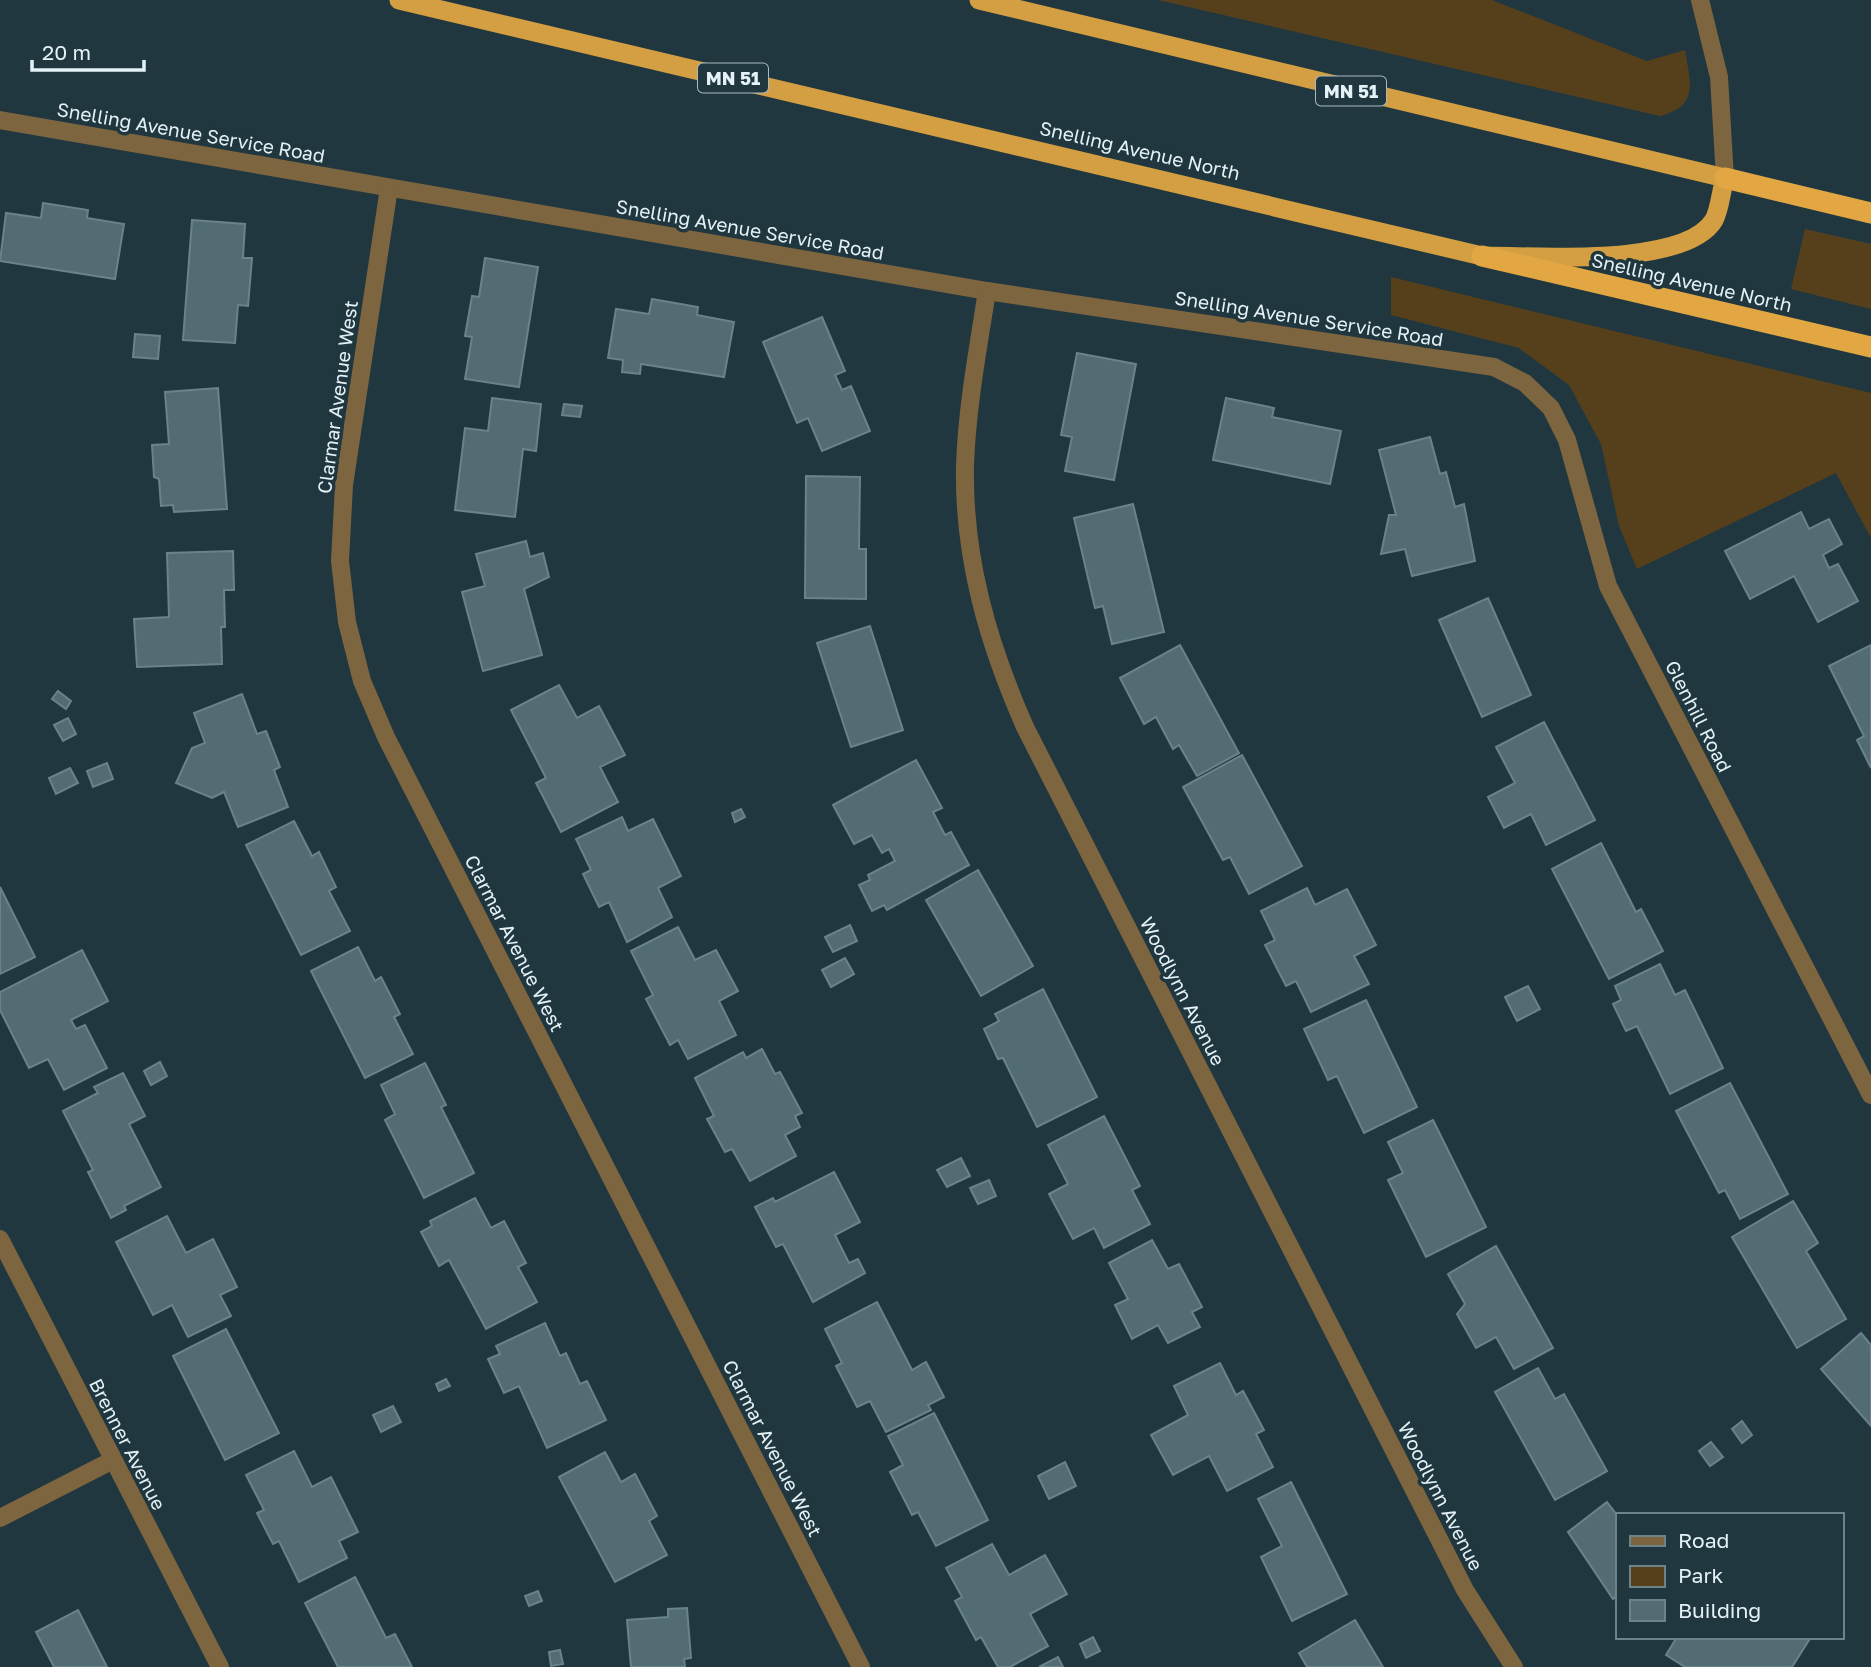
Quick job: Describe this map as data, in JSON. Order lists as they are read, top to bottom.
{
  "streets": {
    "highway": ["MN 51", "Snelling Avenue North"],
    "street": [
      "Snelling Avenue Service Road",
      "Clarmar Avenue West",
      "Glenhill Road",
      "Woodlynn Avenue",
      "Brenner Avenue"
    ]
  },
  "crossings": [
    ["Snelling Avenue Service Road", "Clarmar Avenue West"],
    ["Snelling Avenue Service Road", "Glenhill Road"],
    ["Snelling Avenue Service Road", "Woodlynn Avenue"]
  ],
  "legend": ["Road", "Park", "Building"],
  "scale_bar": "20 m"
}
